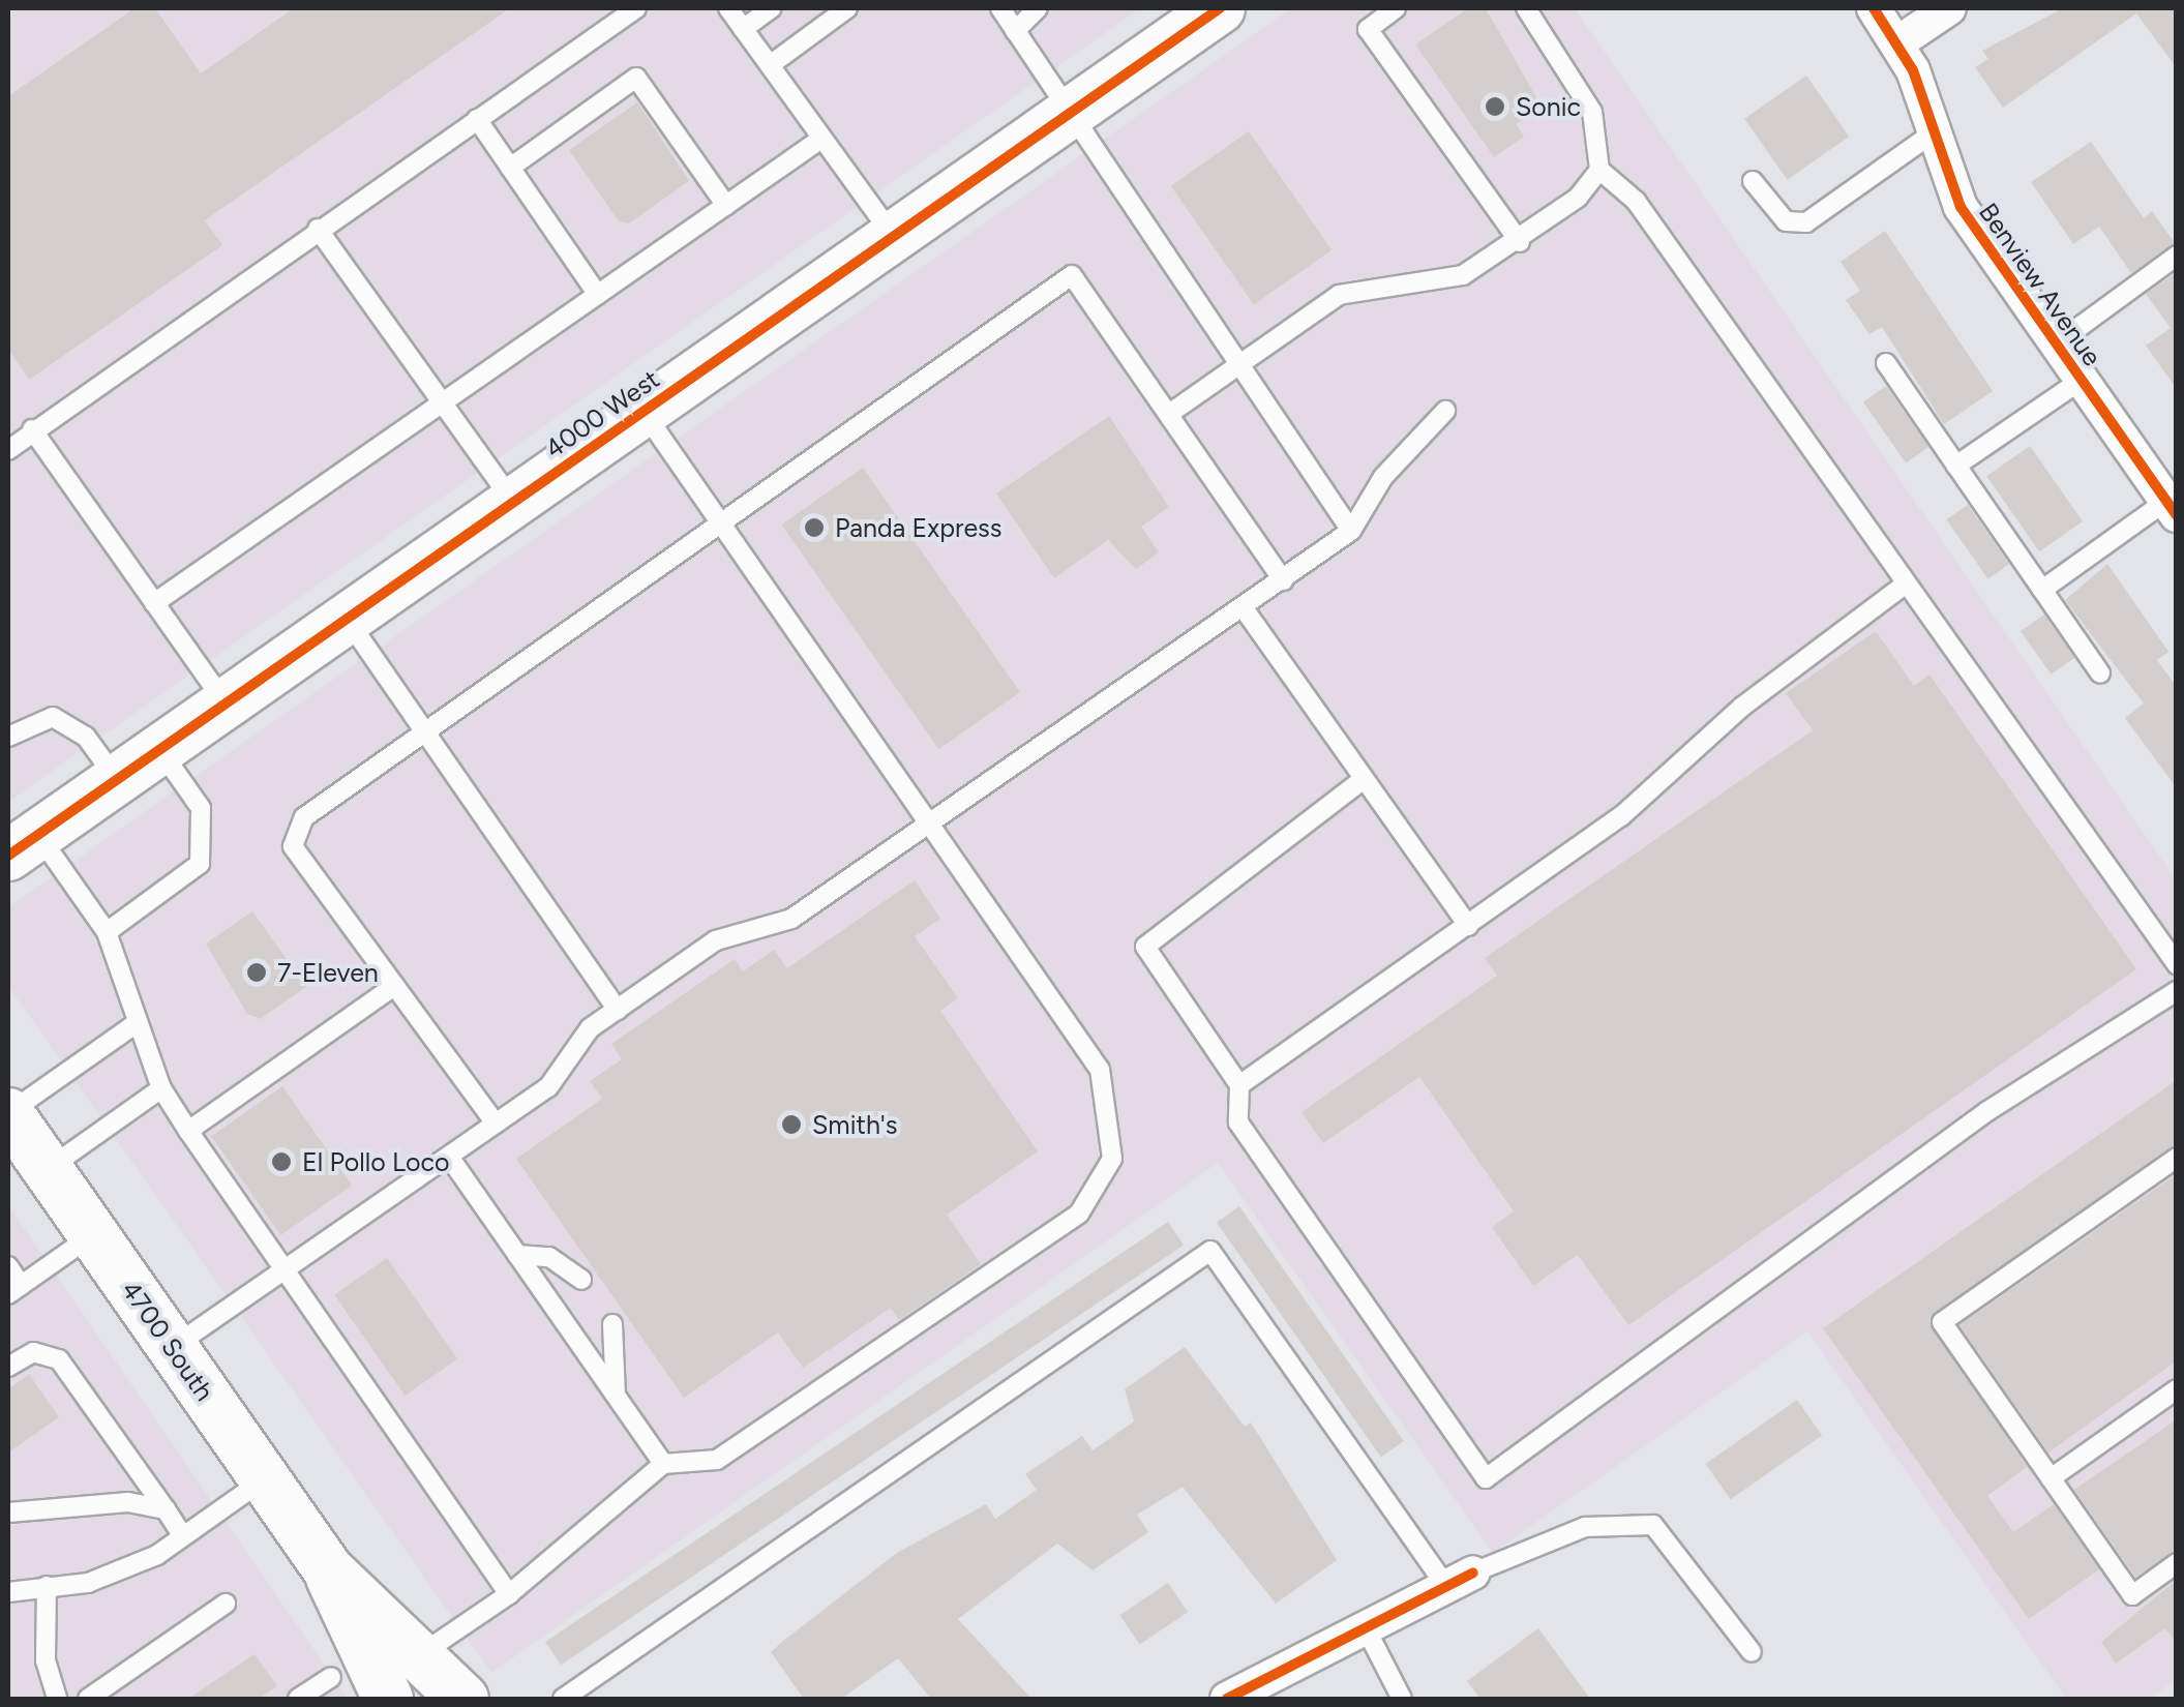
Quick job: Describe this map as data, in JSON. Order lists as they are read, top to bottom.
{
  "streets": {
    "street": ["Benview Avenue", "4000 West", "4700 South"]
  },
  "places": [
    "Sonic",
    "Panda Express",
    "7-Eleven",
    "Smith's",
    "El Pollo Loco"
  ]
}
